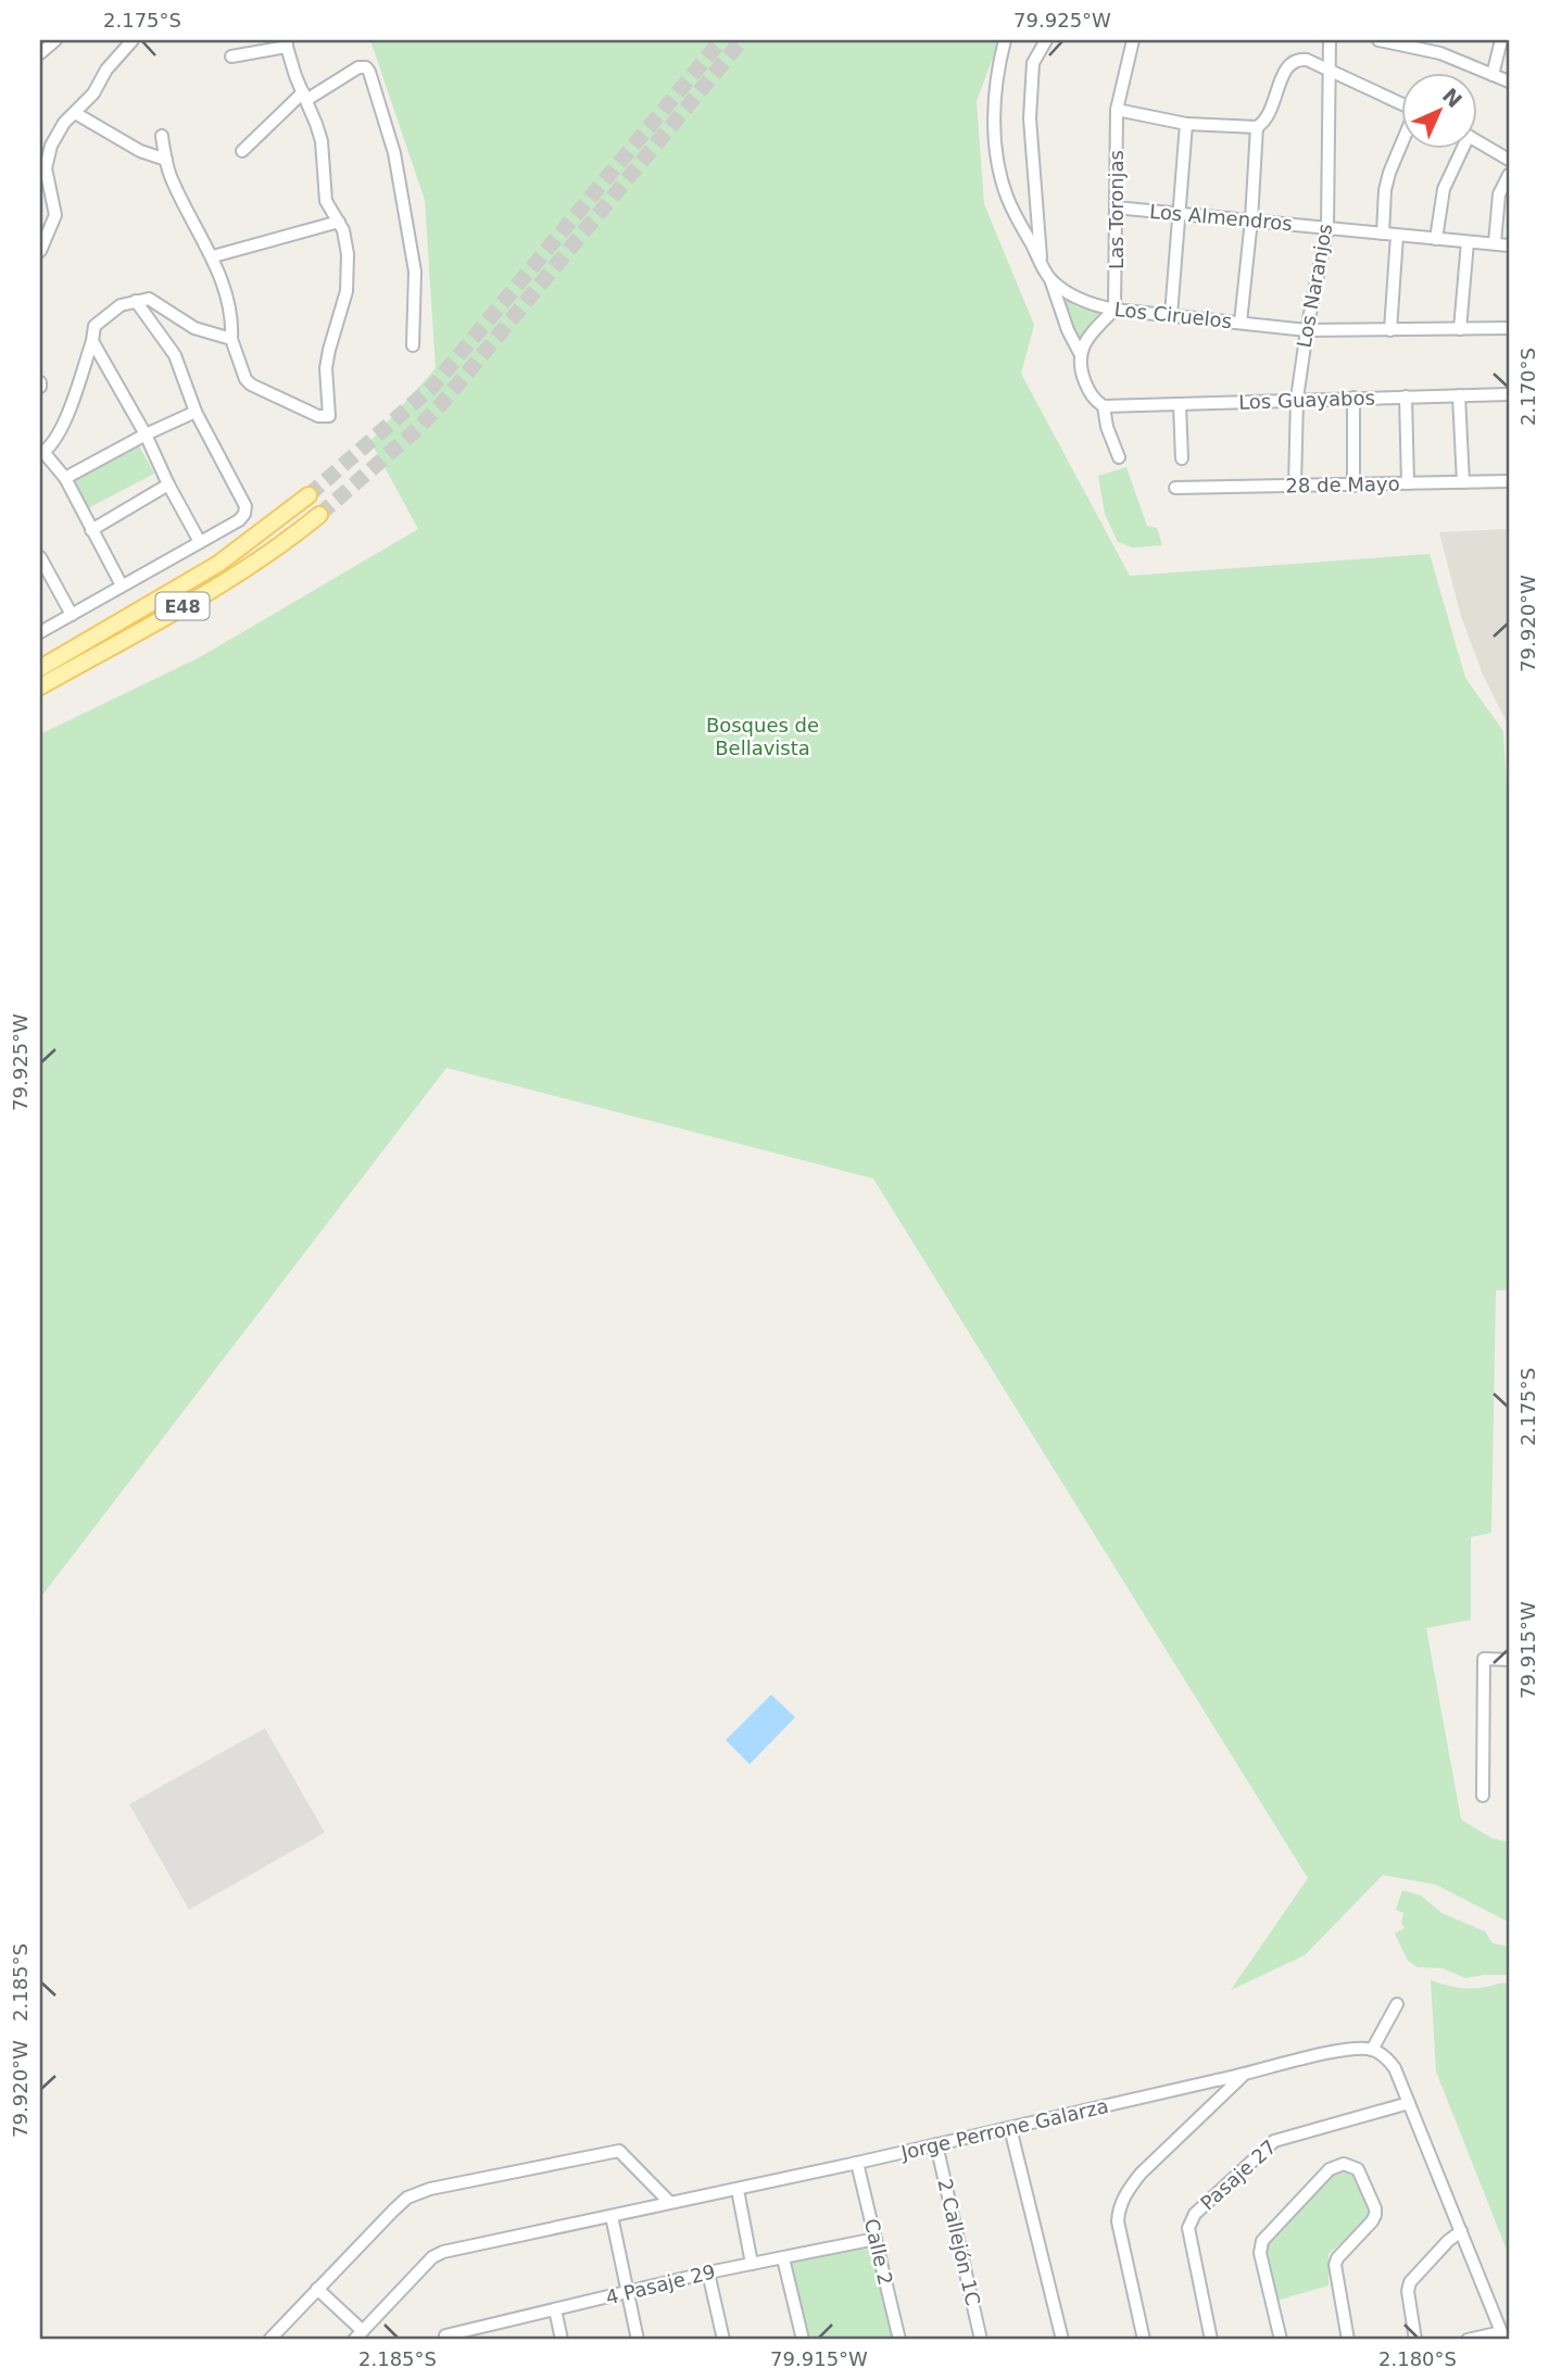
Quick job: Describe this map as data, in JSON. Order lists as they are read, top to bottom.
{
  "streets": {
    "main road": ["E48"],
    "street": [
      "Las Toronjas",
      "Los Almendros",
      "Los Naranjos",
      "Los Ciruelos",
      "Los Guayabos",
      "28 de Mayo",
      "Jorge Perrone Galarza",
      "Pasaje 27",
      "2 Callejón 1C",
      "Calle 2",
      "4 Pasaje 29"
    ]
  },
  "crossings": [
    ["Las Toronjas", "Los Almendros"],
    ["Las Toronjas", "Los Ciruelos"],
    ["Los Almendros", "Los Naranjos"],
    ["Los Naranjos", "Los Ciruelos"],
    ["Los Naranjos", "Los Guayabos"],
    ["Los Naranjos", "28 de Mayo"],
    ["Jorge Perrone Galarza", "2 Callejón 1C"],
    ["Jorge Perrone Galarza", "Calle 2"],
    ["Calle 2", "4 Pasaje 29"]
  ],
  "parks": ["Bosques de Bellavista"],
  "north": "top right",
  "coordinates": [
    "2.175°S",
    "79.925°W",
    "2.170°S",
    "79.920°W",
    "79.915°W",
    "2.185°S",
    "2.180°S"
  ]
}
